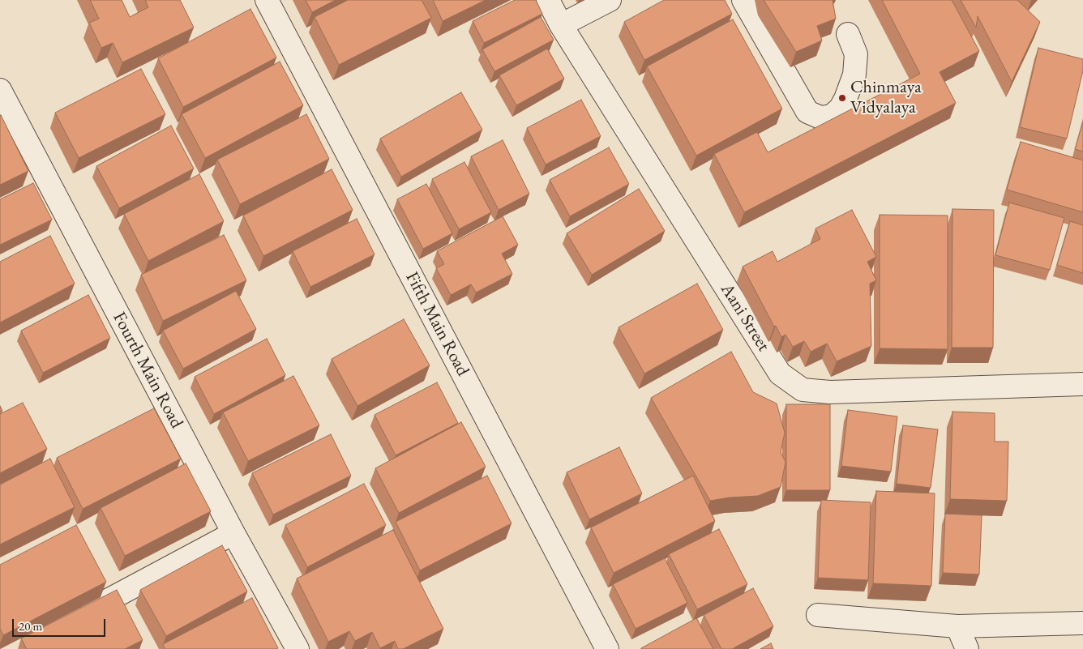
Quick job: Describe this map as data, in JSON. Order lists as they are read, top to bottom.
{
  "streets": {
    "street": ["Aani Street", "Fifth Main Road", "Fourth Main Road"]
  },
  "places": ["Chinmaya Vidyalaya"],
  "scale_bar": "20 m"
}
